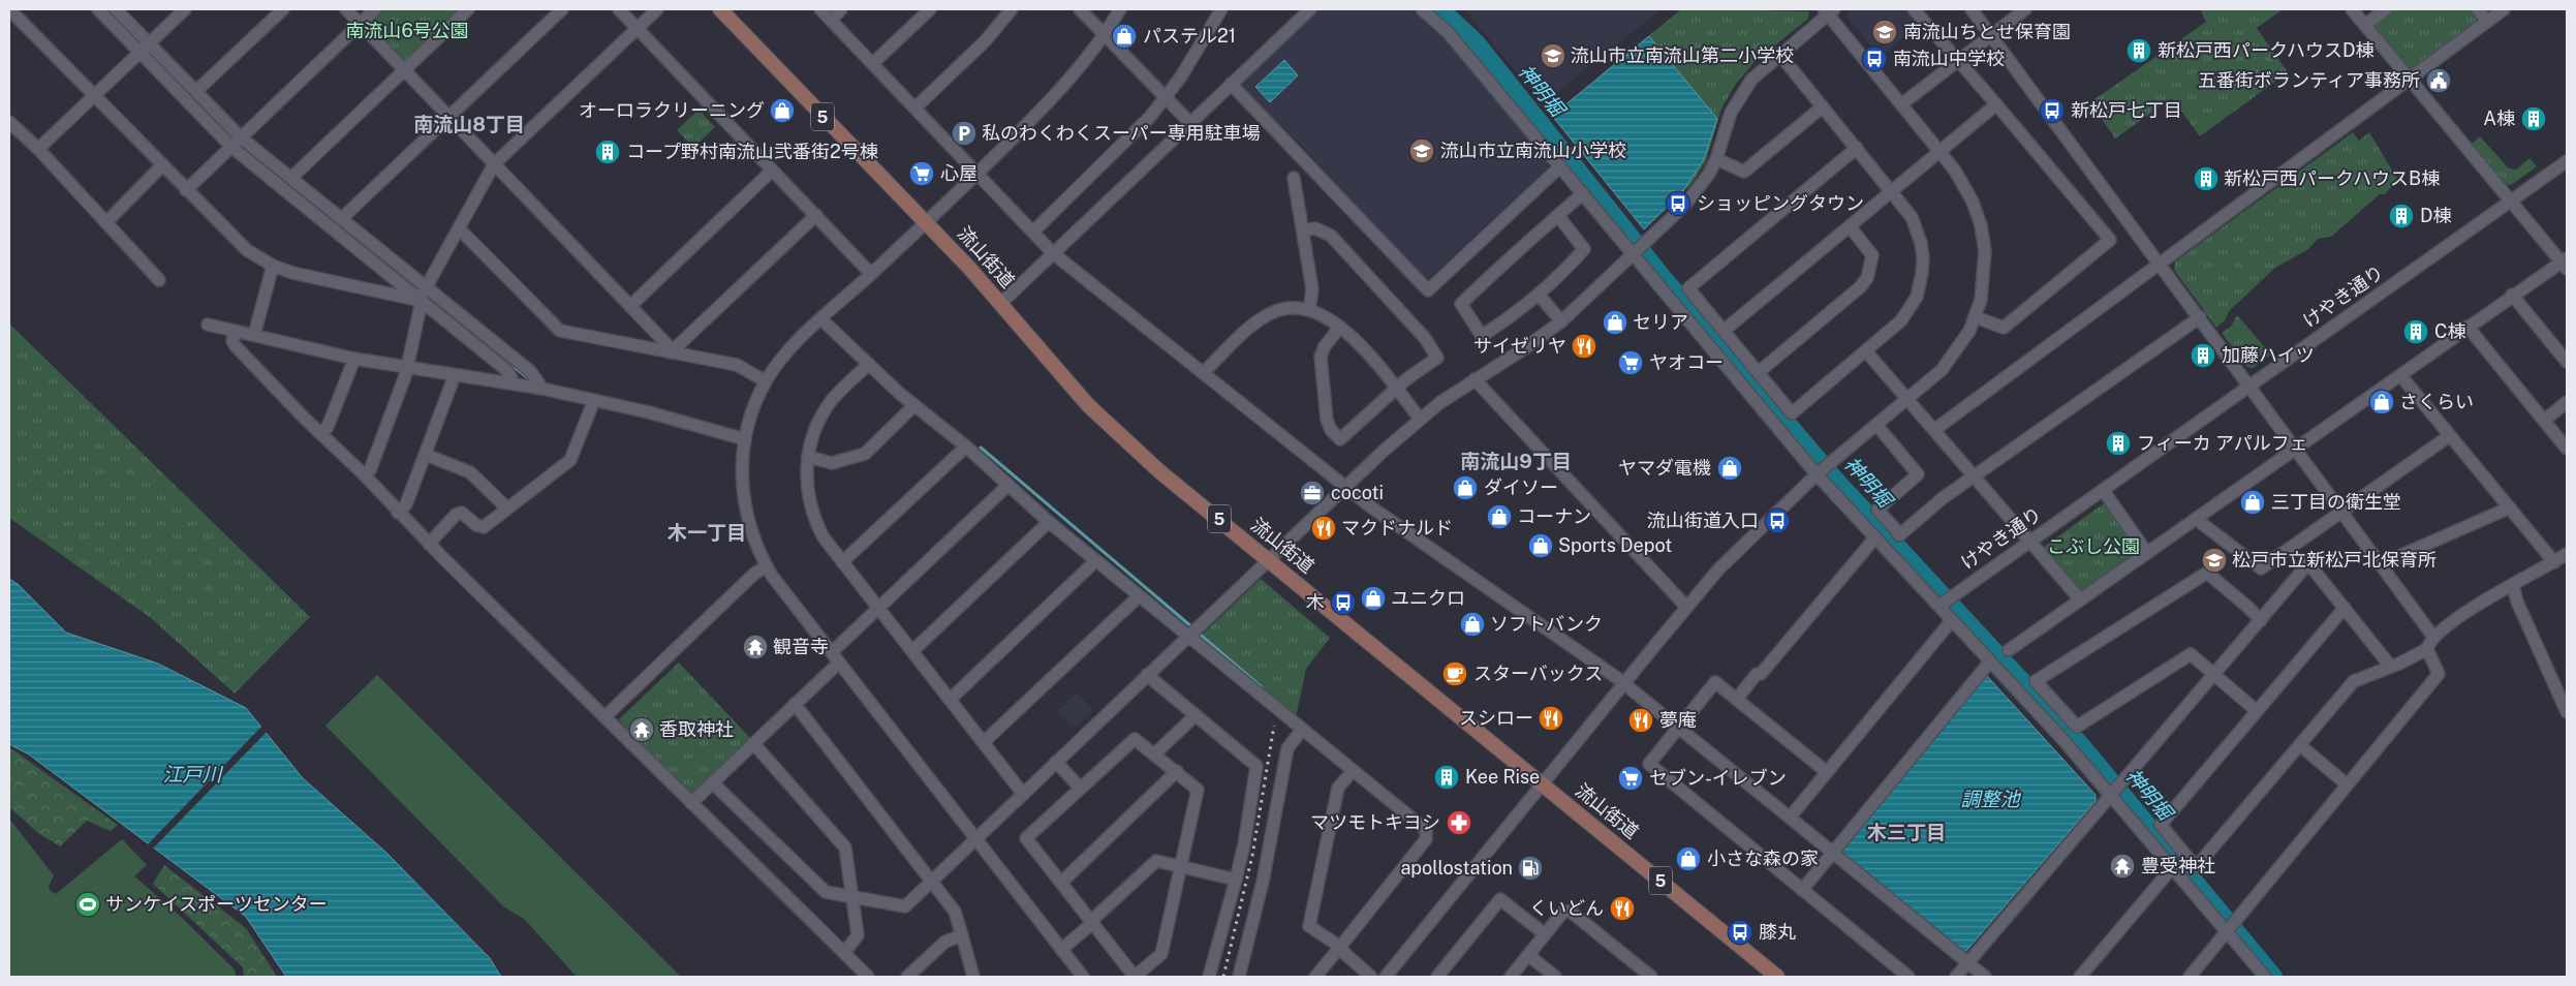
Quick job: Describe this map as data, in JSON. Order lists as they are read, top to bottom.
{
  "streets": {
    "main road": ["5", "流山街道"],
    "street": ["けやき通り"]
  },
  "districts": [
    "南流山8丁目",
    "南流山9丁目",
    "木一丁目",
    "木三丁目"
  ],
  "water": ["神明堀", "江戸川", "調整池"],
  "parks": ["南流山6号公園", "こぶし公園"],
  "places": {
    "school or university": [
      "南流山ちとせ保育園",
      "流山市立南流山第二小学校",
      "流山市立南流山小学校",
      "松戸市立新松戸北保育所"
    ],
    "shop": [
      "パステル21",
      "オーロラクリーニング",
      "セリア",
      "さくらい",
      "ヤマダ電機",
      "ダイソー",
      "三丁目の衛生堂",
      "コーナン",
      "Sports Depot",
      "ユニクロ",
      "ソフトバンク",
      "小さな森の家"
    ],
    "building": [
      "新松戸西パークハウスD棟",
      "A棟",
      "コープ野村南流山弐番街2号棟",
      "新松戸西パークハウスB棟",
      "D棟",
      "C棟",
      "加藤ハイツ",
      "フィーカ アパルフェ",
      "Kee Rise"
    ],
    "bus stop": [
      "南流山中学校",
      "新松戸七丁目",
      "ショッピングタウン",
      "流山街道入口",
      "木",
      "膝丸"
    ],
    "public building": ["五番街ボランティア事務所"],
    "parking": ["私のわくわくスーパー専用駐車場"],
    "supermarket": ["心屋", "ヤオコー", "セブン-イレブン"],
    "restaurant": [
      "サイゼリヤ",
      "マクドナルド",
      "スシロー",
      "夢庵",
      "くいどん"
    ],
    "office": ["cocoti"],
    "temple": ["観音寺", "香取神社", "豊受神社"],
    "cafe": ["スターバックス"],
    "pharmacy": ["マツモトキヨシ"],
    "fuel station": ["apollostation"],
    "sports": ["サンケイスポーツセンター"]
  }
}
